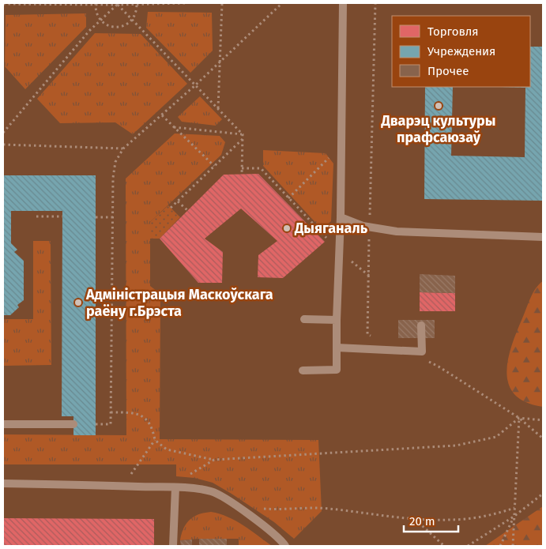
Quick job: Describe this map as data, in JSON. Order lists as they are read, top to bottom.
{
  "places": ["Дварэц культуры прафсаюзаў", "Дыяганаль", "Адміністрацыя Маскоўскага раёну г.Брэста"],
  "legend": ["Торговля", "Учреждения", "Прочее"],
  "scale_bar": "20 m"
}
